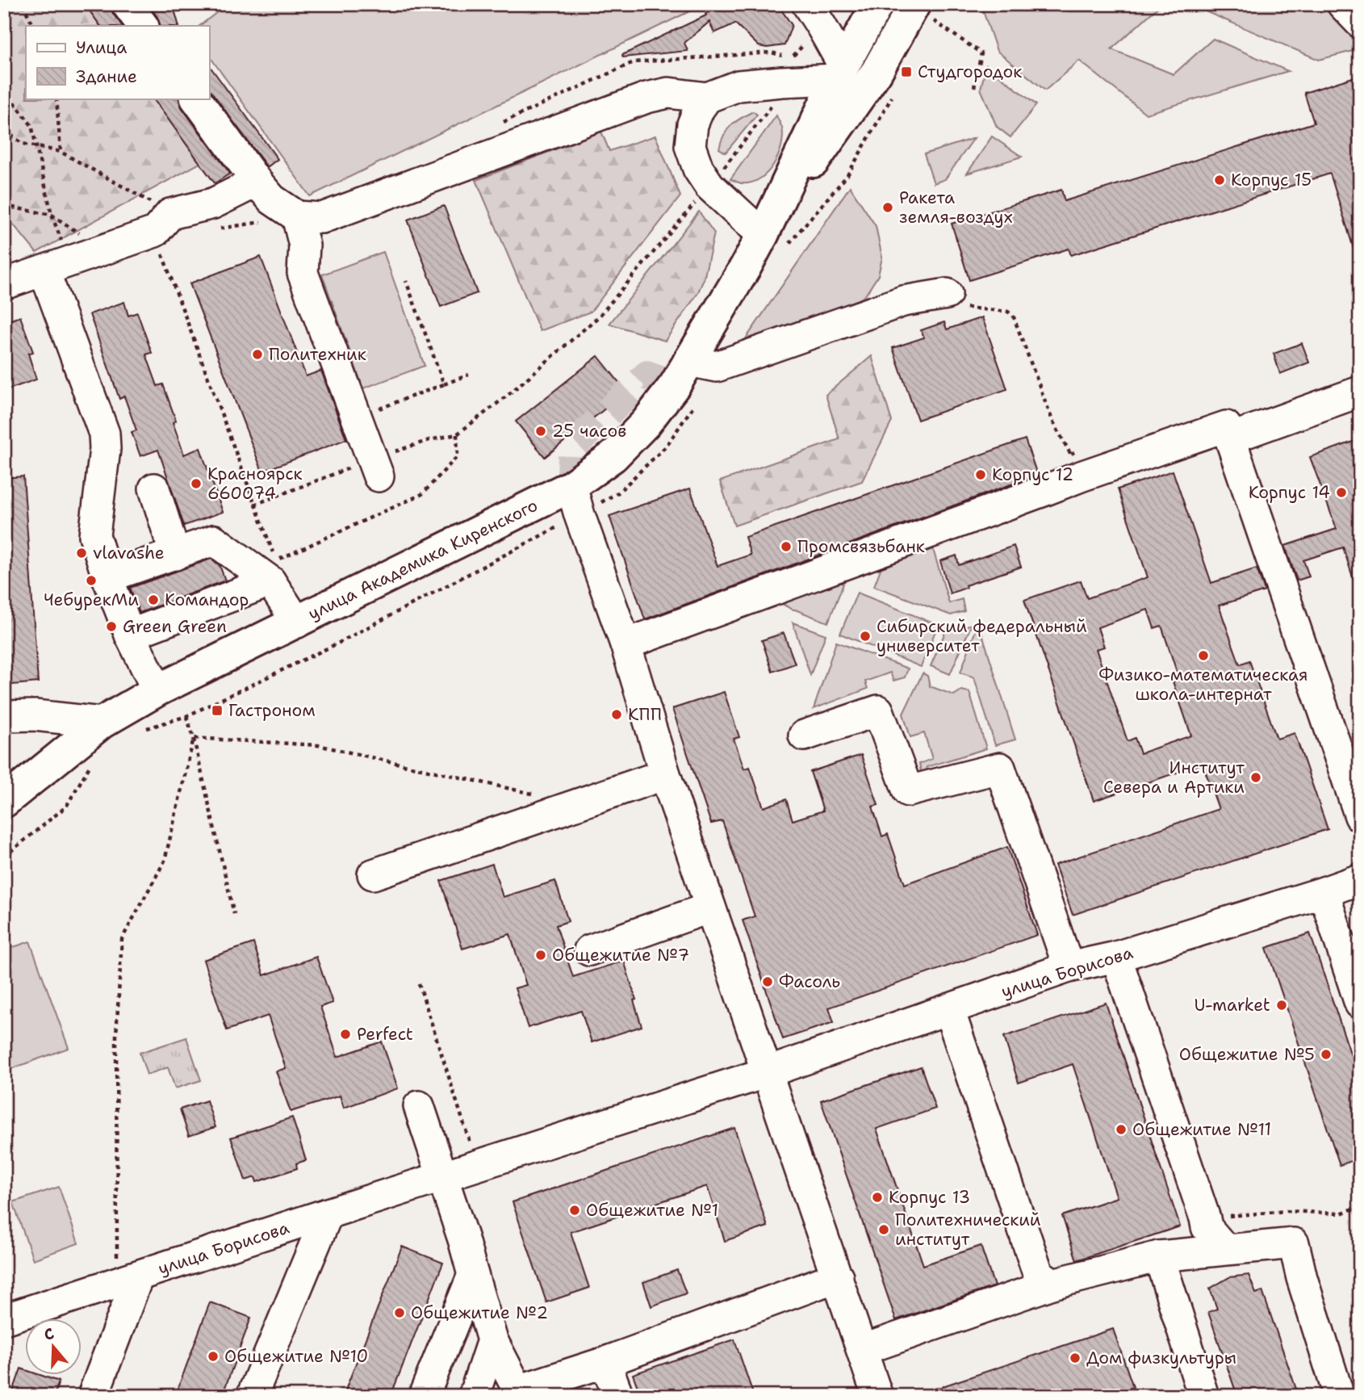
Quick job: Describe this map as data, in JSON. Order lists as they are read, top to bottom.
{
  "streets": {
    "main road": ["улица Академика Киренского"],
    "street": ["улица Борисова"]
  },
  "places": {
    "transit": ["Студгородок", "Гастроном"],
    "other": [
      "Корпус 15",
      "Ракета земля-воздух",
      "Политехник",
      "25 часов",
      "Корпус 12",
      "Красноярск 660074",
      "Корпус 14",
      "Промсвязьбанк",
      "vlavashe",
      "ЧебурекМи",
      "Командор",
      "Green Green",
      "Сибирский федеральный университет",
      "Физико-математическая школа-интернат",
      "КПП",
      "Институт Севера и Артики",
      "Общежитие №7",
      "Фасоль",
      "U-market",
      "Perfect",
      "Общежитие №5",
      "Общежитие №11",
      "Корпус 13",
      "Общежитие №1",
      "Политехнический институт",
      "Общежитие №2",
      "Общежитие №10",
      "Дом физкультуры"
    ]
  },
  "legend": ["Улица", "Здание"],
  "north": "top"
}
